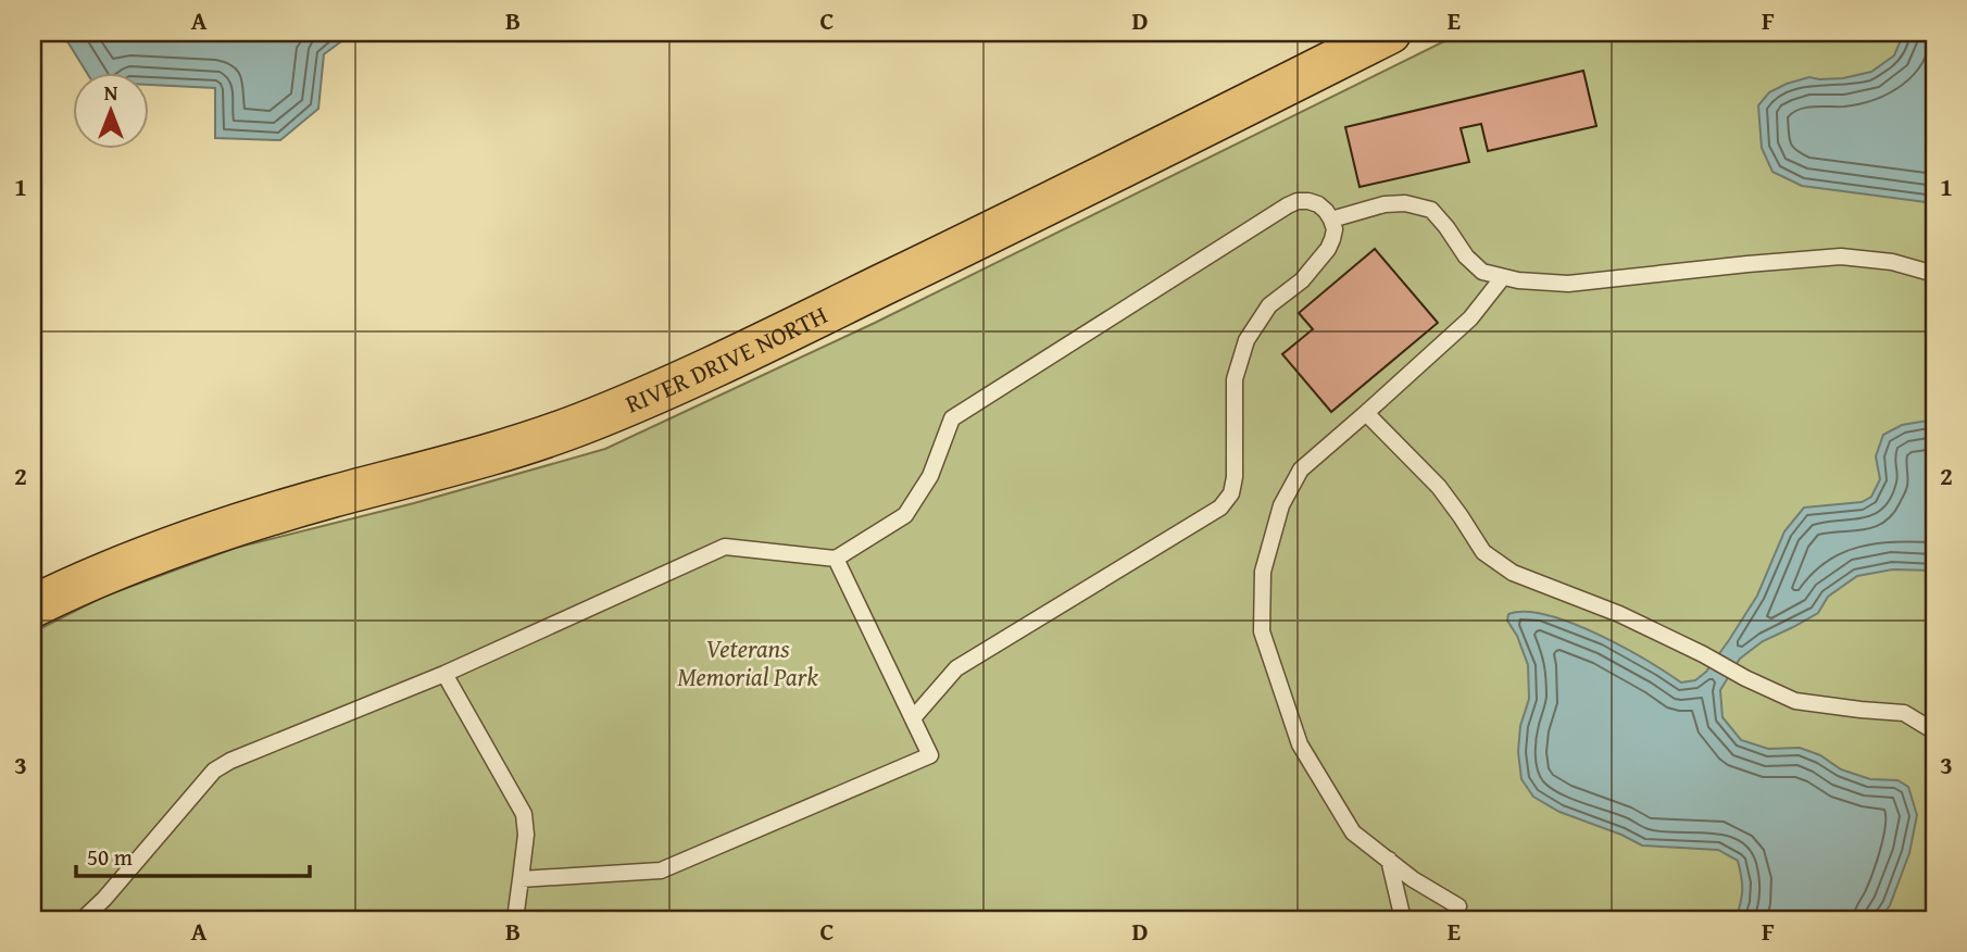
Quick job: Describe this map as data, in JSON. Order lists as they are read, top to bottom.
{
  "streets": {
    "main road": ["RIVER DRIVE NORTH"]
  },
  "parks": ["Veterans Memorial Park"],
  "scale_bar": "50 m",
  "north": "top",
  "grid": {
    "columns": [
      "A",
      "B",
      "C",
      "D",
      "E",
      "F"
    ],
    "rows": ["1", "2", "3"]
  }
}
